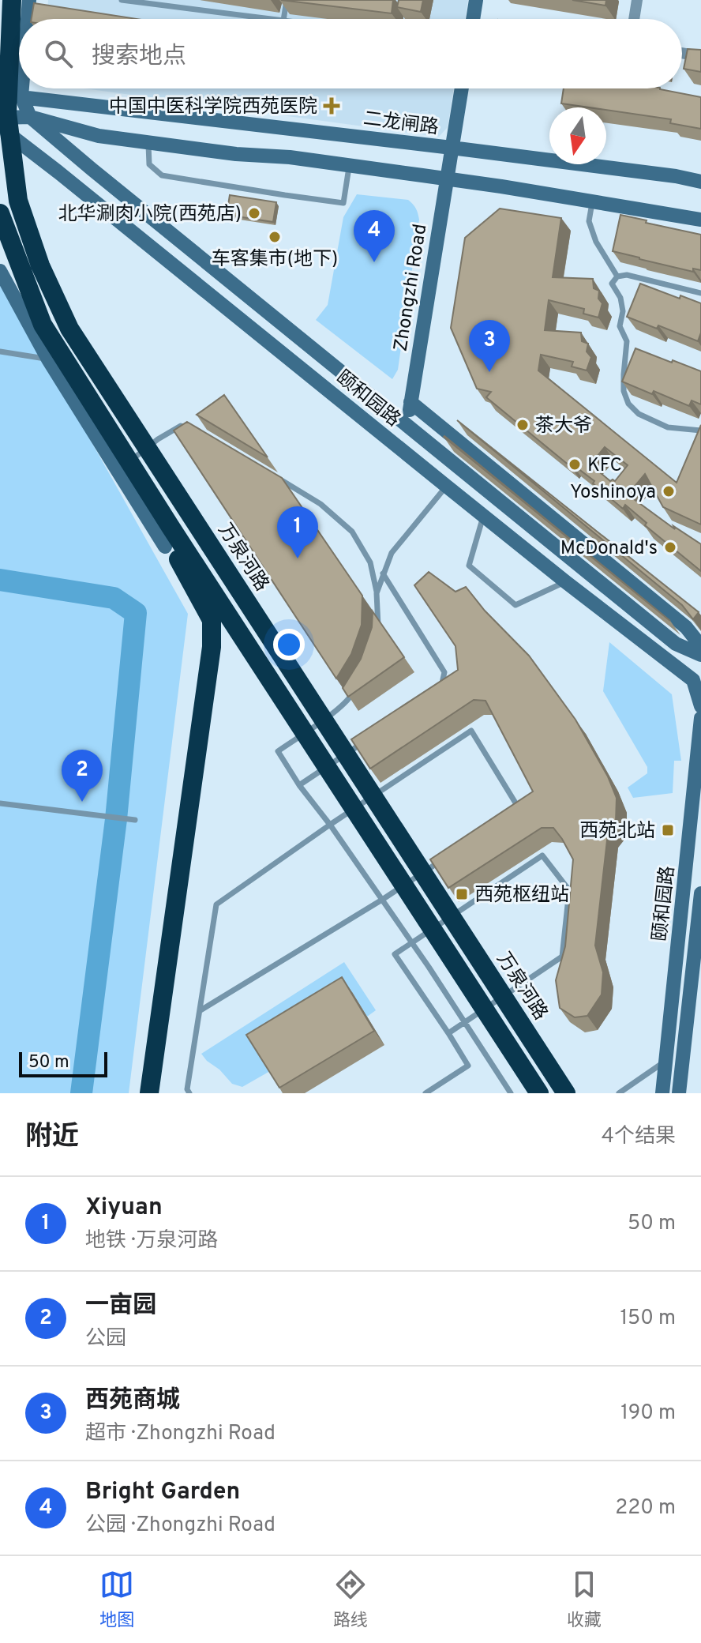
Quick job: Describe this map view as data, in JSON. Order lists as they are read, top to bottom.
{
  "streets": {
    "highway": ["万泉河路"],
    "main road": ["二龙闸路", "Zhongzhi Road", "颐和园路"]
  },
  "crossings": [
    ["二龙闸路", "Zhongzhi Road"],
    ["Zhongzhi Road", "颐和园路"]
  ],
  "places": {
    "health": ["中国中医科学院西苑医院"],
    "other": [
      "北华涮肉小院(西苑店)",
      "车客集市(地下)",
      "茶大爷",
      "KFC",
      "Yoshinoya",
      "McDonald's"
    ],
    "transit": ["西苑北站", "西苑枢纽站"]
  },
  "scale_bar": "50 m",
  "north": "bottom",
  "page": {
    "search": "搜索地点",
    "pins": [
      "4",
      "3",
      "1",
      "2"
    ],
    "scale": "50 m",
    "heading": ["附近", "4个结果"],
    "list": [
      {
        "mark": "1",
        "name": "Xiyuan",
        "note": "地铁 · 万泉河路",
        "value": "50 m"
      },
      {
        "mark": "2",
        "name": "一亩园",
        "note": "公园",
        "value": "150 m"
      },
      {
        "mark": "3",
        "name": "西苑商城",
        "note": "超市 · Zhongzhi Road",
        "value": "190 m"
      },
      {
        "mark": "4",
        "name": "Bright Garden",
        "note": "公园 · Zhongzhi Road",
        "value": "220 m"
      }
    ],
    "nav": ["地图", "路线", "收藏"]
  }
}
